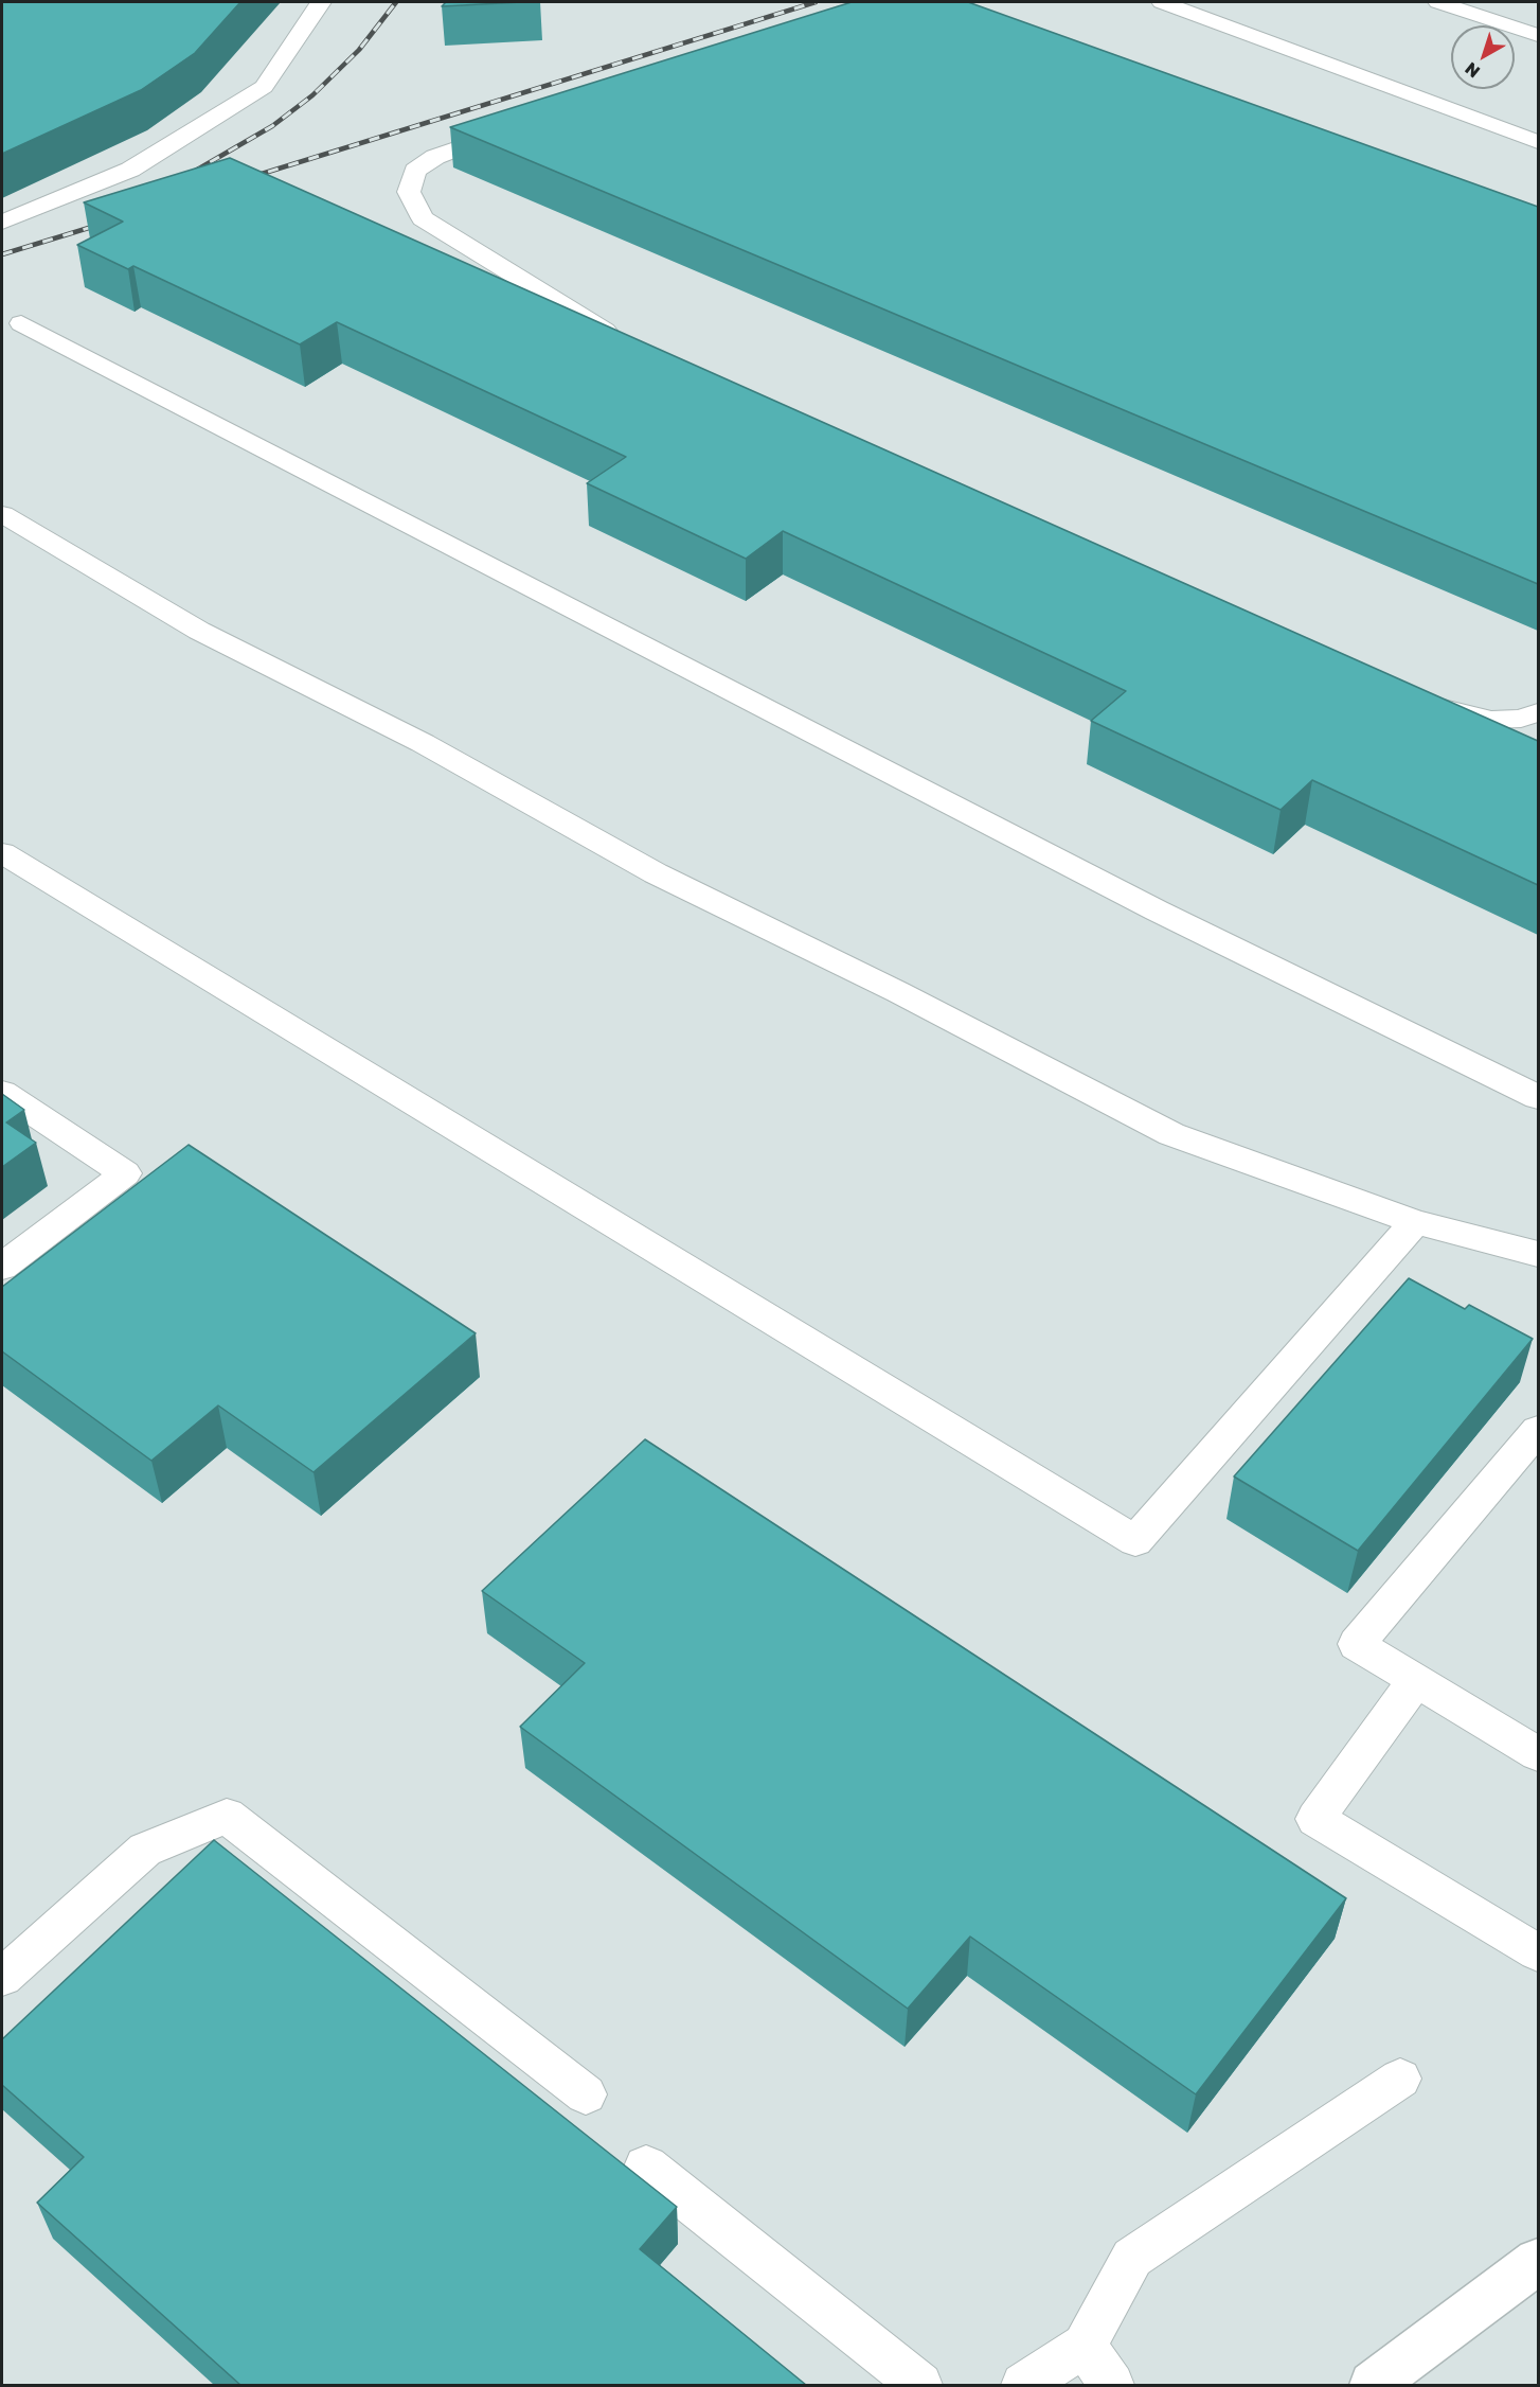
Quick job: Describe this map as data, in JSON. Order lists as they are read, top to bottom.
{
  "north": "bottom left"
}
